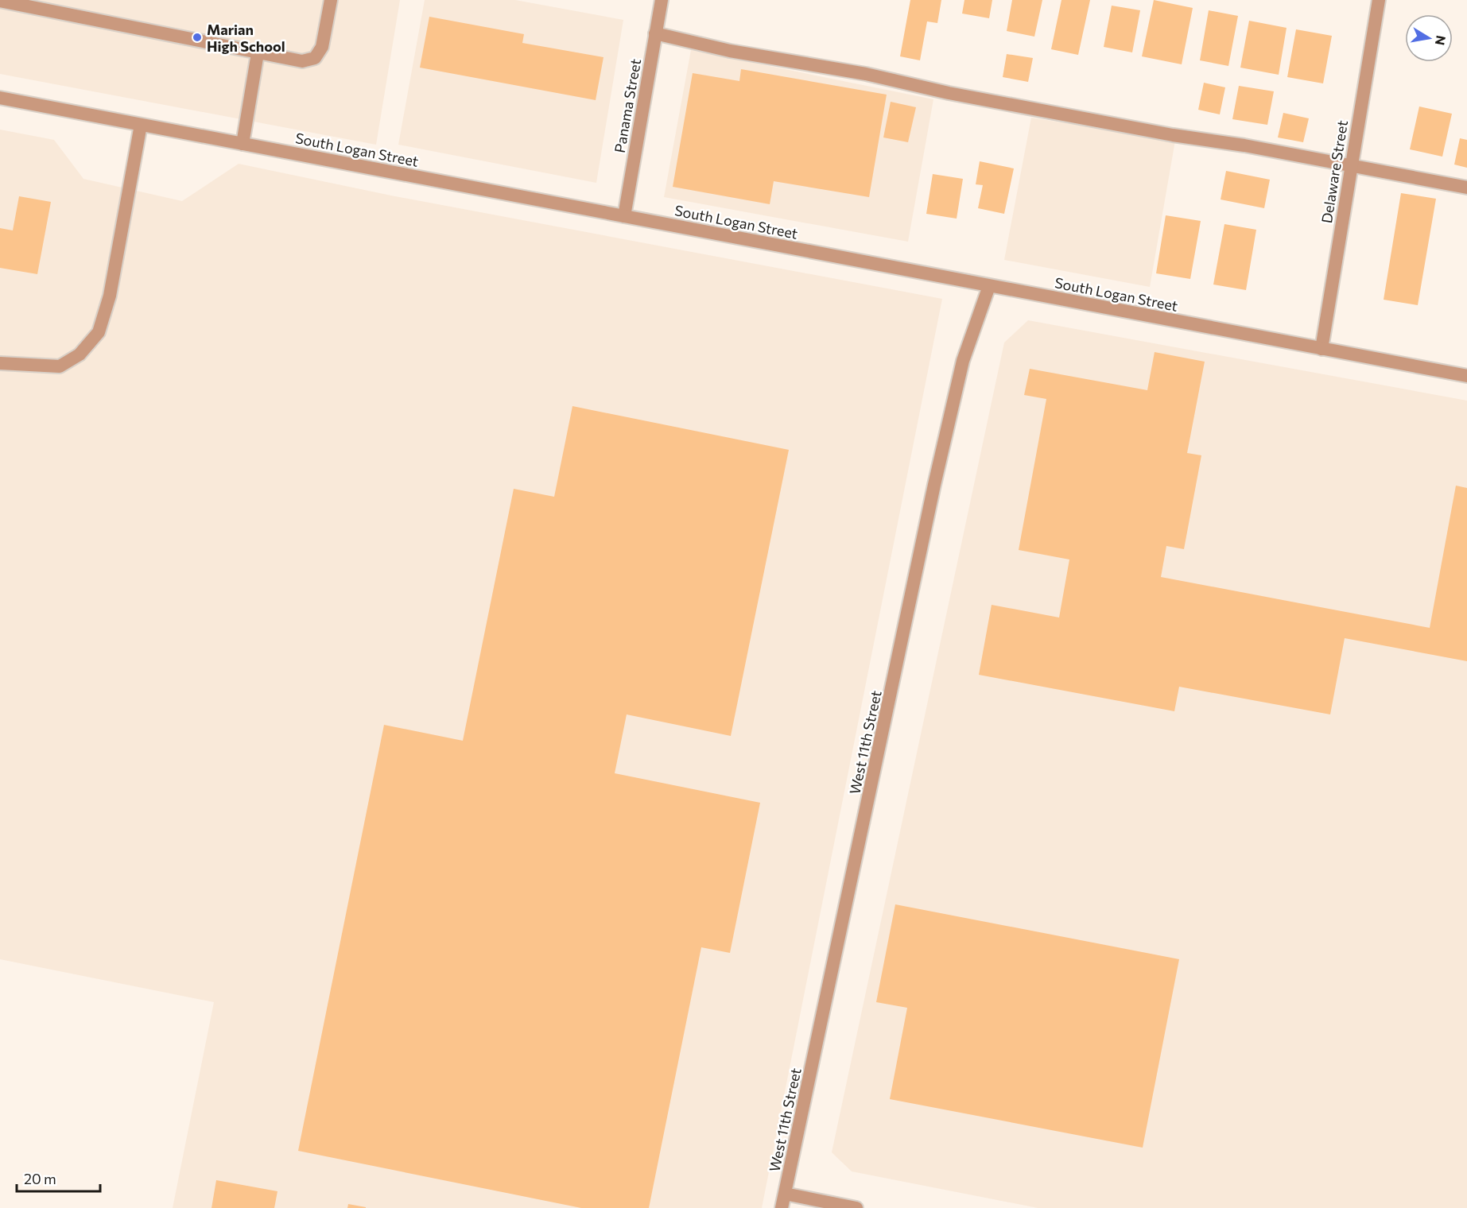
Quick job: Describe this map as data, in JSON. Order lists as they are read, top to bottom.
{
  "streets": {
    "street": [
      "Panama Street",
      "South Logan Street",
      "Delaware Street",
      "West 11th Street"
    ]
  },
  "crossings": [
    ["Panama Street", "South Logan Street"],
    ["South Logan Street", "Delaware Street"],
    ["South Logan Street", "West 11th Street"]
  ],
  "places": ["Marian High School"],
  "scale_bar": "20 m",
  "north": "right"
}
